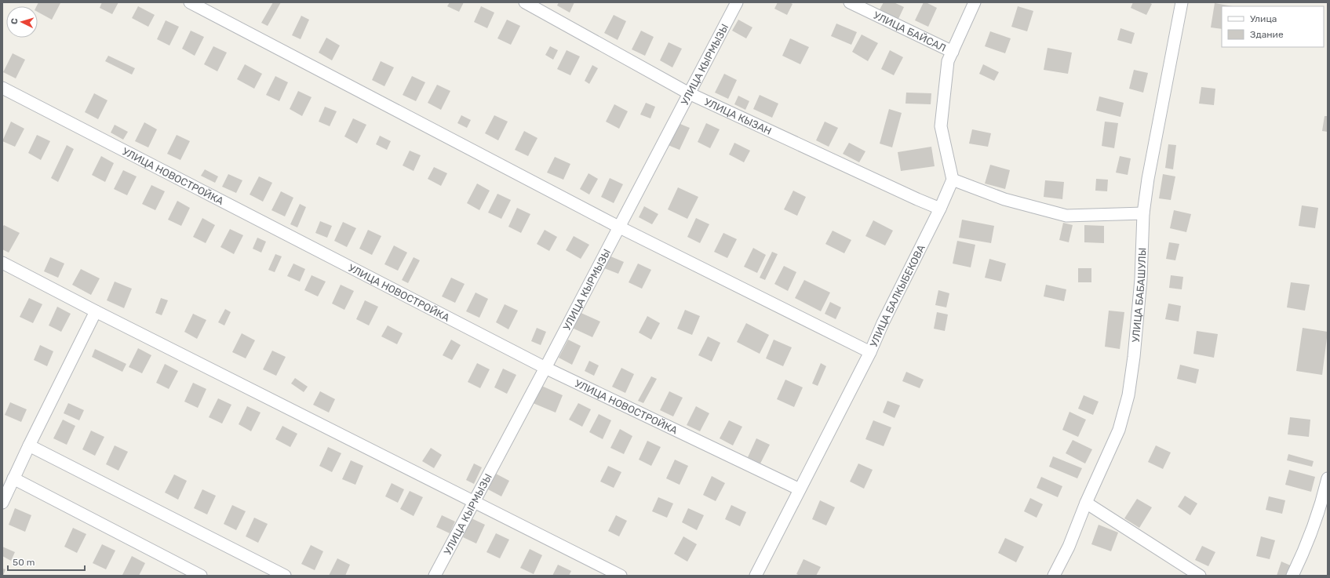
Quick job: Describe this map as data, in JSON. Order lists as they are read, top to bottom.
{
  "streets": {
    "street": [
      "УЛИЦА БАЙСАЛ",
      "УЛИЦА КЫРМЫЗЫ",
      "УЛИЦА КЫЗАН",
      "УЛИЦА НОВОСТРОЙКА",
      "УЛИЦА БАБАШУЛЫ",
      "УЛИЦА БАЛКЫБЕКОВА"
    ]
  },
  "crossings": [
    ["УЛИЦА КЫРМЫЗЫ", "УЛИЦА КЫЗАН"],
    ["УЛИЦА КЫРМЫЗЫ", "УЛИЦА НОВОСТРОЙКА"],
    ["УЛИЦА КЫЗАН", "УЛИЦА БАЛКЫБЕКОВА"],
    ["УЛИЦА НОВОСТРОЙКА", "УЛИЦА БАЛКЫБЕКОВА"]
  ],
  "legend": ["Улица", "Здание"],
  "scale_bar": "50 m",
  "north": "left"
}
